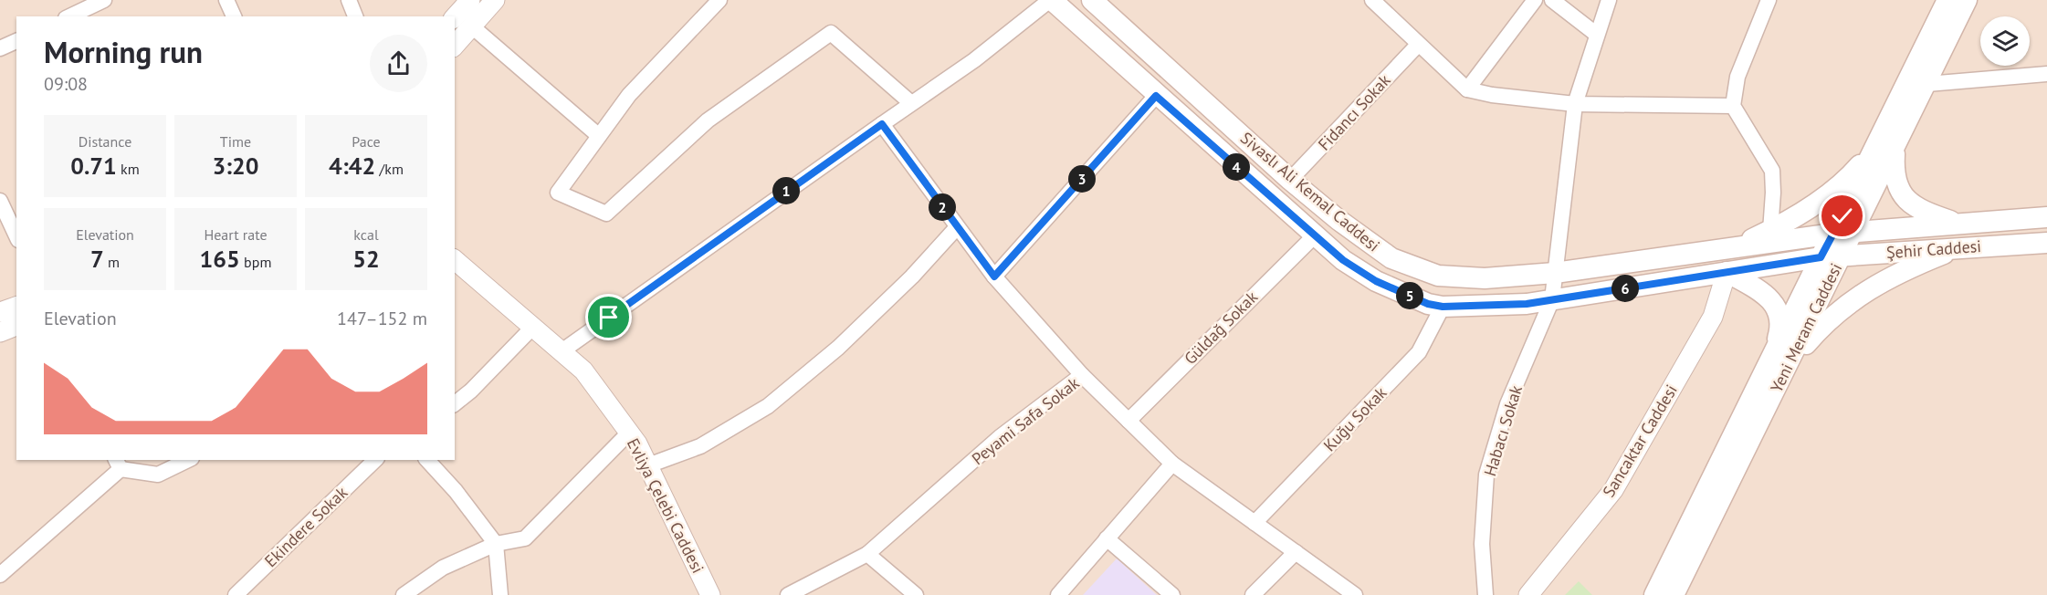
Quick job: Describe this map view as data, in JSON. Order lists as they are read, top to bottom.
{
  "streets": {
    "main road": ["Sivaslı Ali Kemal Caddesi", "Şehir Caddesi", "Yeni Meram Caddesi"],
    "street": [
      "Fidancı Sokak",
      "Güldağ Sokak",
      "Kuğu Sokak",
      "Peyami Safa Sokak",
      "Habacı Sokak",
      "Sancaktar Caddesi",
      "Evliya Çelebi Caddesi",
      "Ekindere Sokak"
    ]
  },
  "crossings": [
    ["Fidancı Sokak", "Sivaslı Ali Kemal Caddesi"],
    ["Sivaslı Ali Kemal Caddesi", "Şehir Caddesi"],
    ["Sivaslı Ali Kemal Caddesi", "Güldağ Sokak"],
    ["Sivaslı Ali Kemal Caddesi", "Yeni Meram Caddesi"],
    ["Sivaslı Ali Kemal Caddesi", "Kuğu Sokak"],
    ["Sivaslı Ali Kemal Caddesi", "Habacı Sokak"],
    ["Sivaslı Ali Kemal Caddesi", "Sancaktar Caddesi"],
    ["Şehir Caddesi", "Yeni Meram Caddesi"],
    ["Güldağ Sokak", "Peyami Safa Sokak"],
    ["Kuğu Sokak", "Peyami Safa Sokak"]
  ],
  "page": {
    "heading": ["Morning run", "09:08"],
    "stats": [
      ["Distance", "0.71 km"],
      ["Time", "3:20"],
      ["Pace", "4:42 /km"],
      ["Elevation", "7 m"],
      ["Heart rate", "165 bpm"],
      ["kcal", "52"]
    ],
    "pins": [
      "4",
      "3",
      "1",
      "2",
      "6",
      "5"
    ],
    "chart": ["Elevation", "147–152 m"]
  }
}
